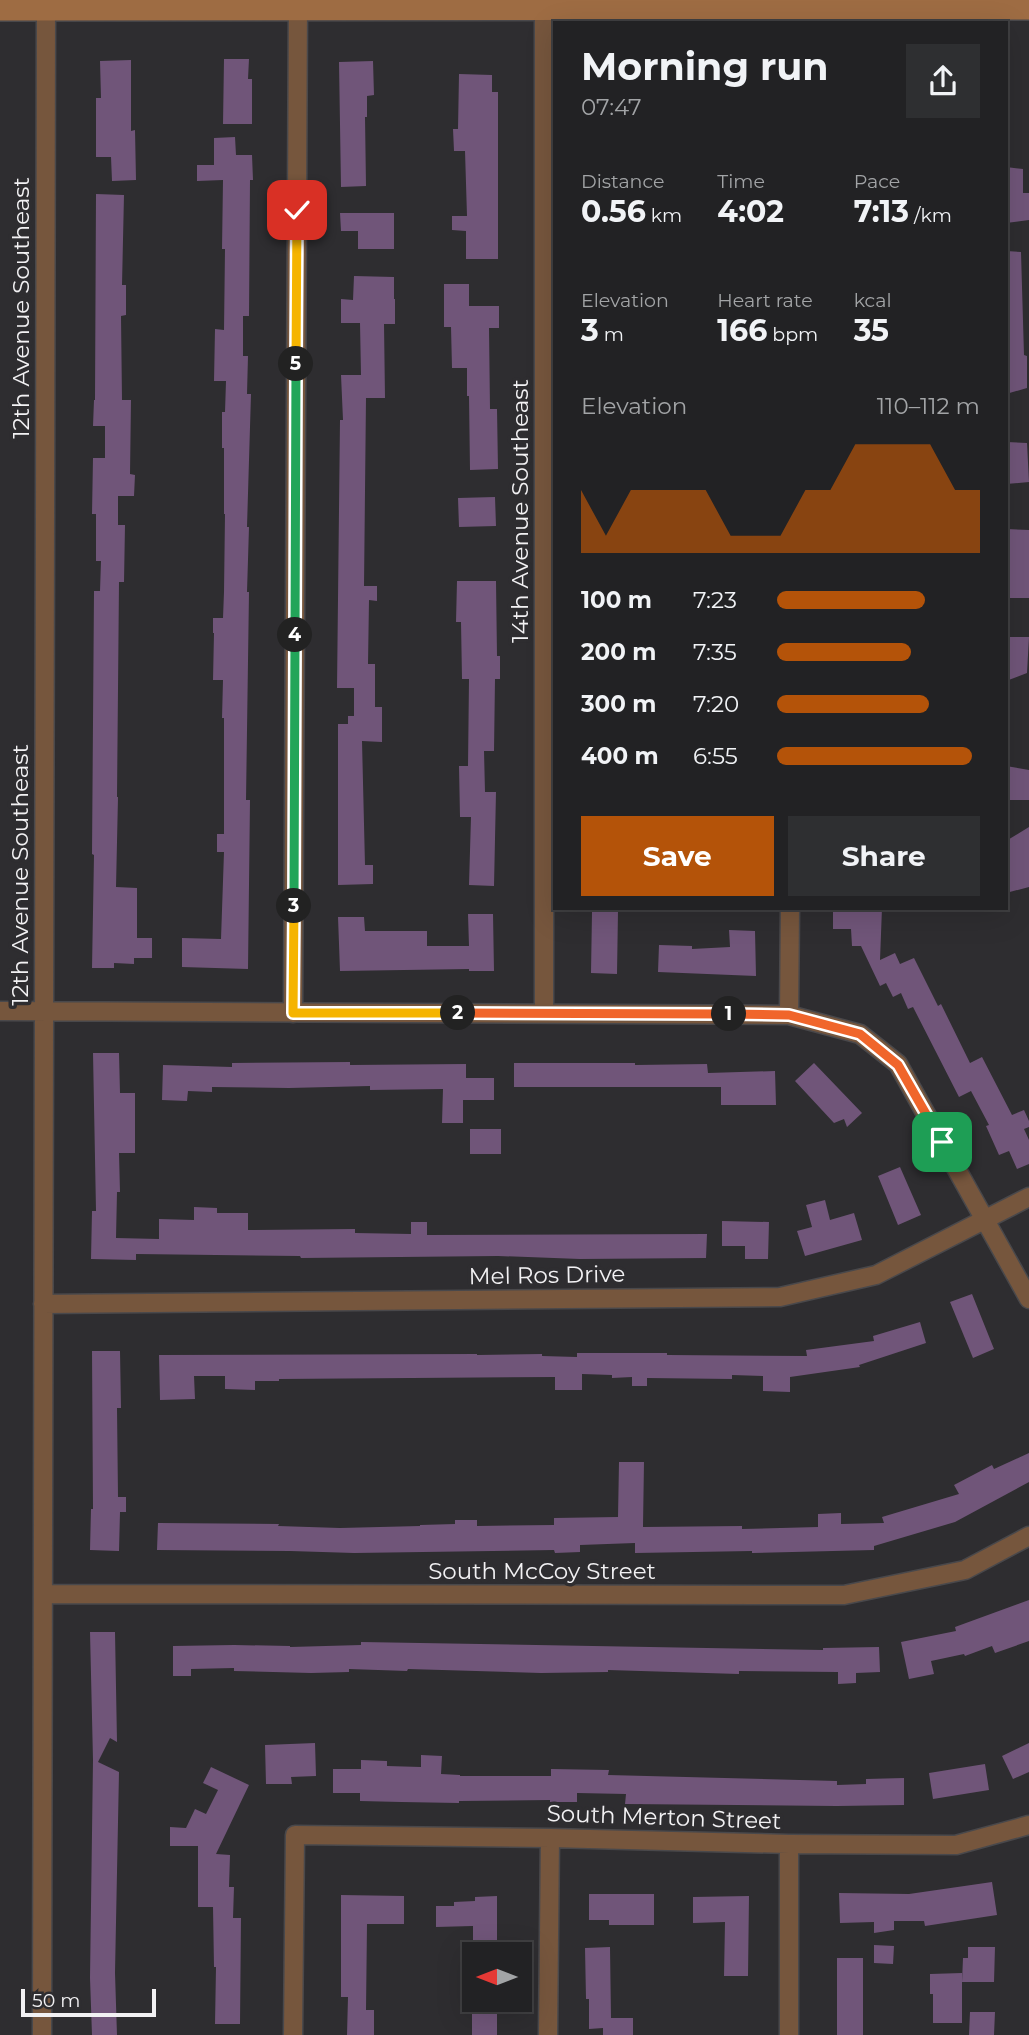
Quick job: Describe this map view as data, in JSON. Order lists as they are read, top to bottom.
{
  "streets": {
    "street": [
      "12th Avenue Southeast",
      "14th Avenue Southeast",
      "Mel Ros Drive",
      "South McCoy Street",
      "South Merton Street"
    ]
  },
  "crossings": [
    ["12th Avenue Southeast", "Mel Ros Drive"],
    ["12th Avenue Southeast", "South McCoy Street"]
  ],
  "scale_bar": "50 m",
  "north": "left",
  "page": {
    "heading": ["Morning run", "07:47"],
    "stats": [
      ["Distance", "0.56 km"],
      ["Time", "4:02"],
      ["Pace", "7:13 /km"],
      ["Elevation", "3 m"],
      ["Heart rate", "166 bpm"],
      ["kcal", "35"]
    ],
    "pins": [
      "5",
      "4",
      "3",
      "2",
      "1"
    ],
    "chart": ["Elevation", "110–112 m"],
    "list": [
      {
        "name": "100 m",
        "note": "7:23"
      },
      {
        "name": "200 m",
        "note": "7:35"
      },
      {
        "name": "300 m",
        "note": "7:20"
      },
      {
        "name": "400 m",
        "note": "6:55"
      }
    ],
    "buttons": ["Save", "Share"],
    "scale": "50 m"
  }
}
